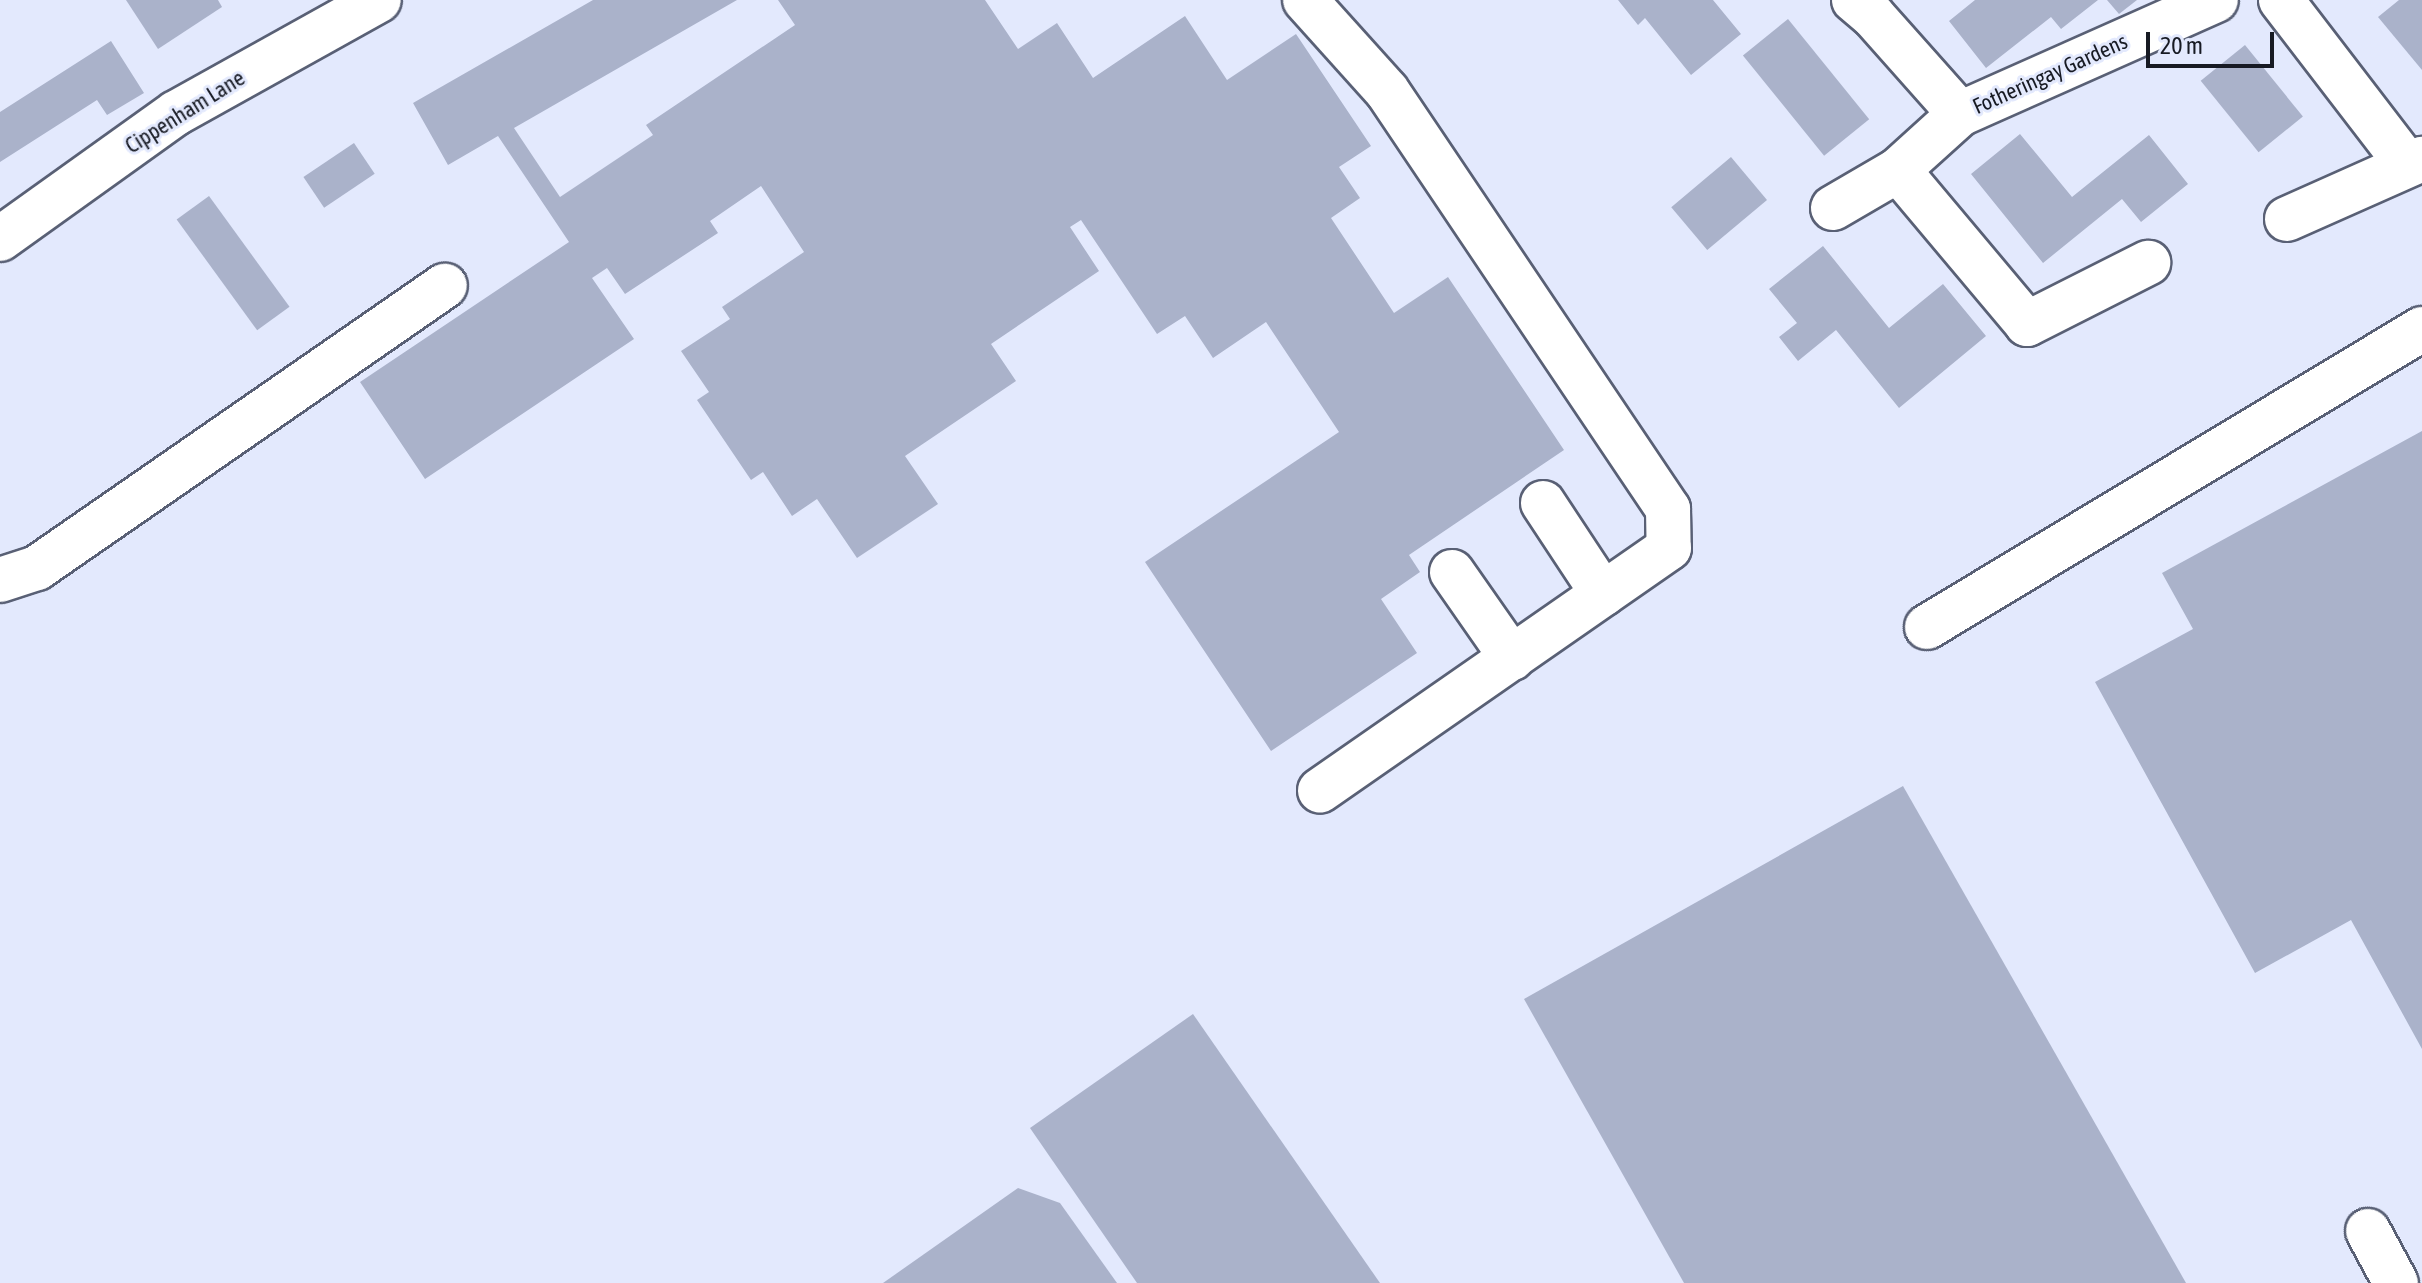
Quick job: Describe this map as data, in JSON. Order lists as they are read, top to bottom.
{
  "streets": {
    "street": ["Fotheringay Gardens", "Cippenham Lane"]
  },
  "scale_bar": "20 m"
}
